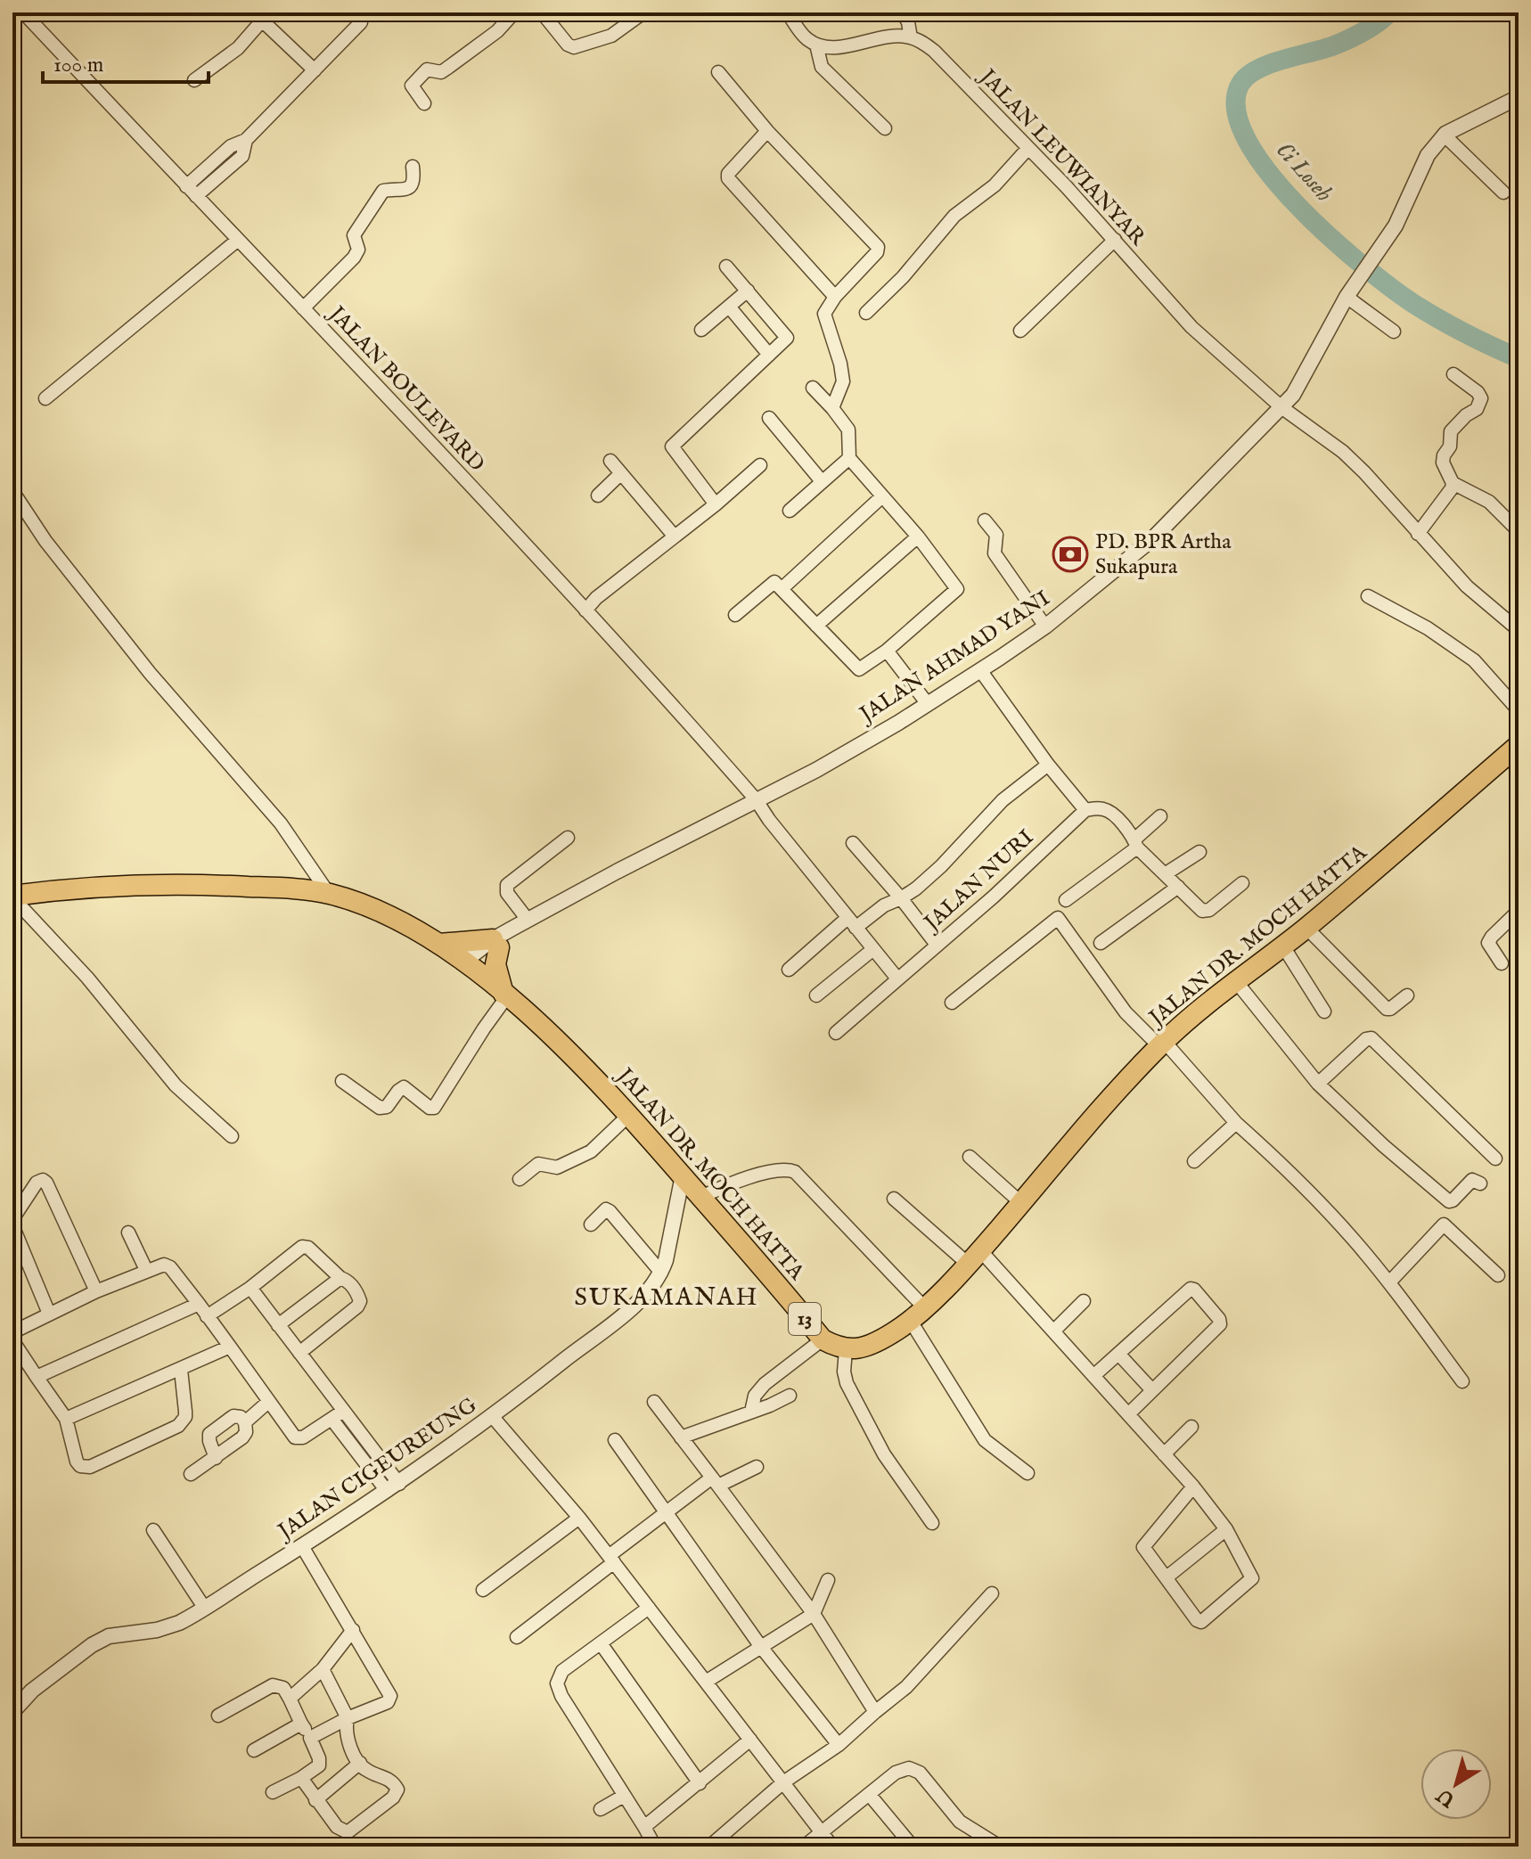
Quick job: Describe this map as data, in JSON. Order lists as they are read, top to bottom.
{
  "streets": {
    "highway": ["JALAN DR. MOCH HATTA", "13"],
    "street": [
      "JALAN LEUWIANYAR",
      "JALAN BOULEVARD",
      "JALAN AHMAD YANI",
      "JALAN NURI",
      "JALAN CIGEUREUNG"
    ]
  },
  "crossings": [
    ["JALAN LEUWIANYAR", "JALAN AHMAD YANI"],
    ["JALAN BOULEVARD", "JALAN AHMAD YANI"],
    ["JALAN BOULEVARD", "JALAN NURI"],
    ["JALAN AHMAD YANI", "JALAN DR. MOCH HATTA"],
    ["JALAN DR. MOCH HATTA", "JALAN CIGEUREUNG"]
  ],
  "districts": ["SUKAMANAH"],
  "water": ["Ci Loseh"],
  "places": {
    "bank": ["PD. BPR Artha Sukapura"]
  },
  "scale_bar": "100 m",
  "north": "bottom left"
}
